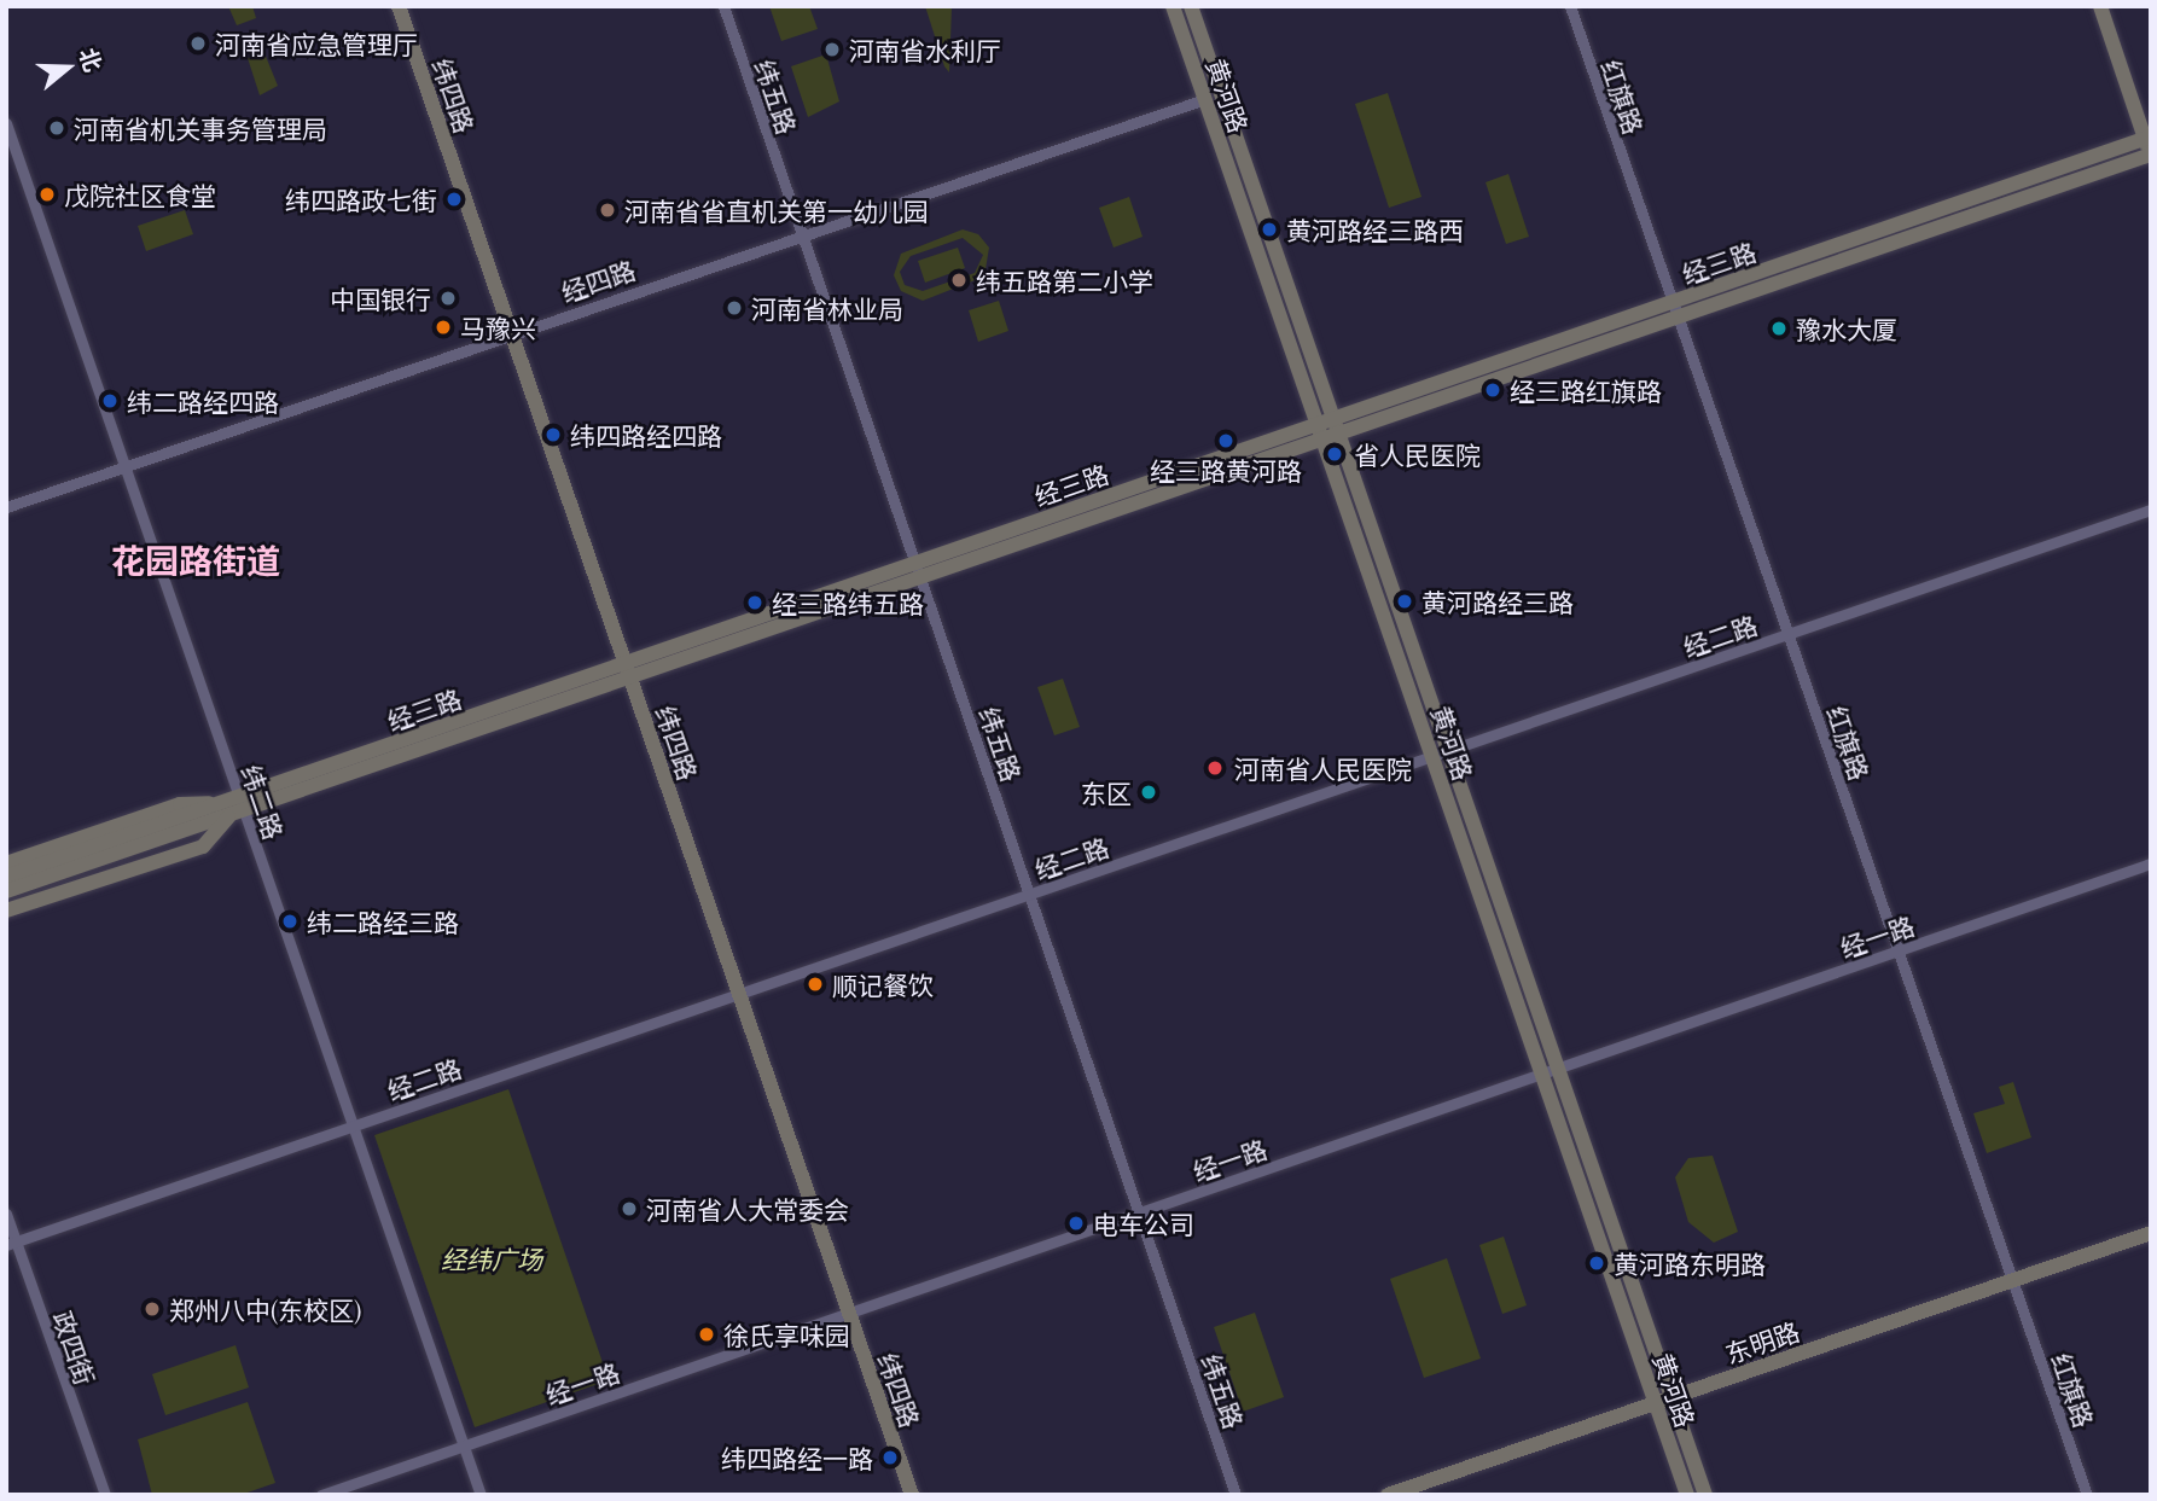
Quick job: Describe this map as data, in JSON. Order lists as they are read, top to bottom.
{
  "streets": {
    "main road": [
      "纬四路",
      "黄河路",
      "经三路",
      "东明路"
    ],
    "street": [
      "纬五路",
      "红旗路",
      "经四路",
      "经二路",
      "纬二路",
      "经一路",
      "政四街"
    ]
  },
  "crossings": [
    ["纬四路", "经三路"],
    ["纬四路", "经四路"],
    ["纬四路", "经二路"],
    ["纬四路", "经一路"],
    ["黄河路", "经三路"],
    ["黄河路", "经四路"],
    ["黄河路", "经二路"],
    ["黄河路", "经一路"],
    ["黄河路", "东明路"],
    ["纬五路", "经三路"],
    ["纬五路", "经四路"],
    ["纬五路", "经二路"],
    ["纬五路", "经一路"],
    ["红旗路", "经三路"],
    ["红旗路", "经二路"],
    ["红旗路", "经一路"],
    ["红旗路", "东明路"],
    ["经三路", "纬二路"],
    ["经四路", "纬二路"],
    ["经二路", "纬二路"],
    ["经二路", "政四街"],
    ["纬二路", "经一路"]
  ],
  "districts": ["花园路街道"],
  "parks": ["经纬广场"],
  "places": [
    "河南省应急管理厅",
    "河南省水利厅",
    "河南省机关事务管理局",
    "戊院社区食堂",
    "纬四路政七街",
    "河南省省直机关第一幼儿园",
    "黄河路经三路西",
    "纬五路第二小学",
    "中国银行",
    "河南省林业局",
    "马豫兴",
    "豫水大厦",
    "经三路红旗路",
    "纬二路经四路",
    "纬四路经四路",
    "经三路黄河路",
    "省人民医院",
    "黄河路经三路",
    "经三路纬五路",
    "河南省人民医院",
    "东区",
    "纬二路经三路",
    "顺记餐饮",
    "河南省人大常委会",
    "电车公司",
    "黄河路东明路",
    "郑州八中(东校区)",
    "徐氏享味园",
    "纬四路经一路"
  ],
  "north": "right"
}
